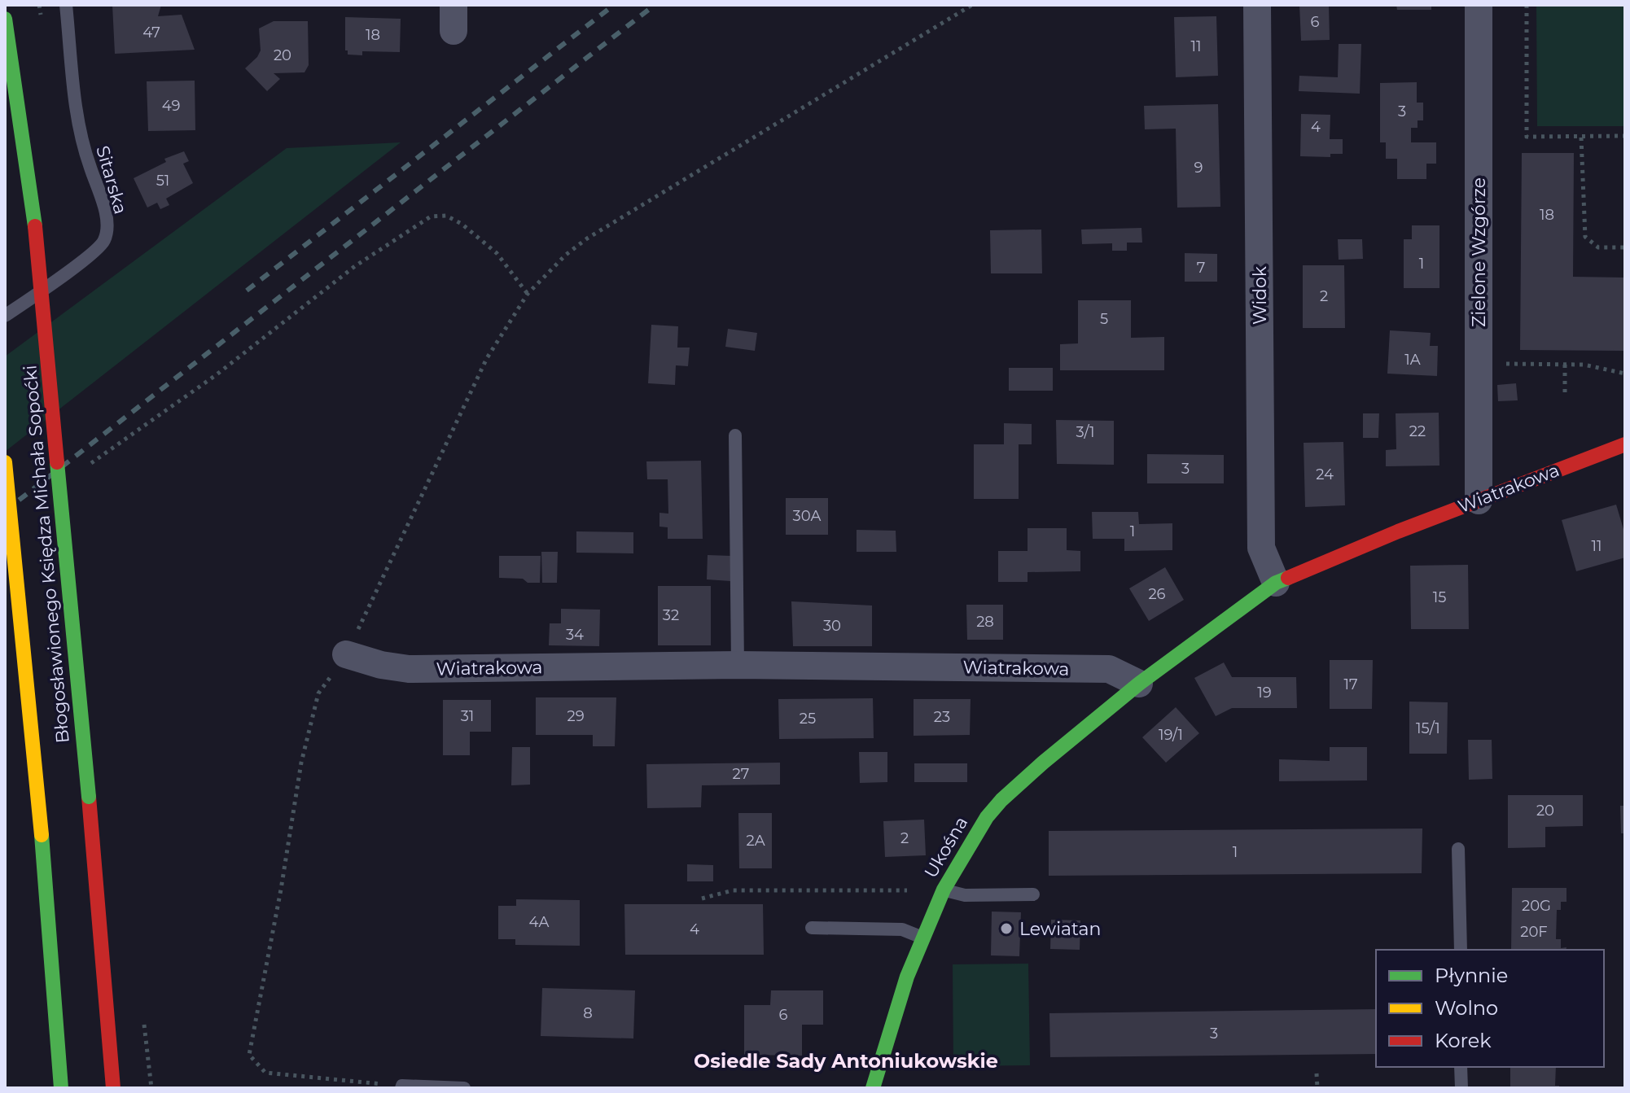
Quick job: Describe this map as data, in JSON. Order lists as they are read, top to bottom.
{
  "streets": {
    "street": [
      "Zielone Wzgórze",
      "Widok",
      "Wiatrakowa",
      "Błogosławionego Księdza Michała Sopoćki",
      "Ukośna"
    ],
    "lane": ["Sitarska"]
  },
  "crossings": [
    ["Zielone Wzgórze", "Wiatrakowa"],
    ["Widok", "Wiatrakowa"],
    ["Wiatrakowa", "Ukośna"]
  ],
  "districts": ["Osiedle Sady Antoniukowskie"],
  "places": ["Lewiatan"],
  "house_numbers": [
    "6",
    "47",
    "18",
    "11",
    "20",
    "49",
    "3",
    "4",
    "9",
    "51",
    "18",
    "1",
    "7",
    "2",
    "5",
    "1A",
    "22",
    "3/1",
    "3",
    "24",
    "30A",
    "1",
    "11",
    "26",
    "15",
    "32",
    "28",
    "30",
    "34",
    "17",
    "19",
    "31",
    "29",
    "23",
    "25",
    "15/1",
    "19/1",
    "27",
    "20",
    "2",
    "2A",
    "1",
    "20G",
    "4A",
    "4",
    "20F",
    "8",
    "6",
    "3"
  ],
  "legend": ["Płynnie", "Wolno", "Korek"]
}
